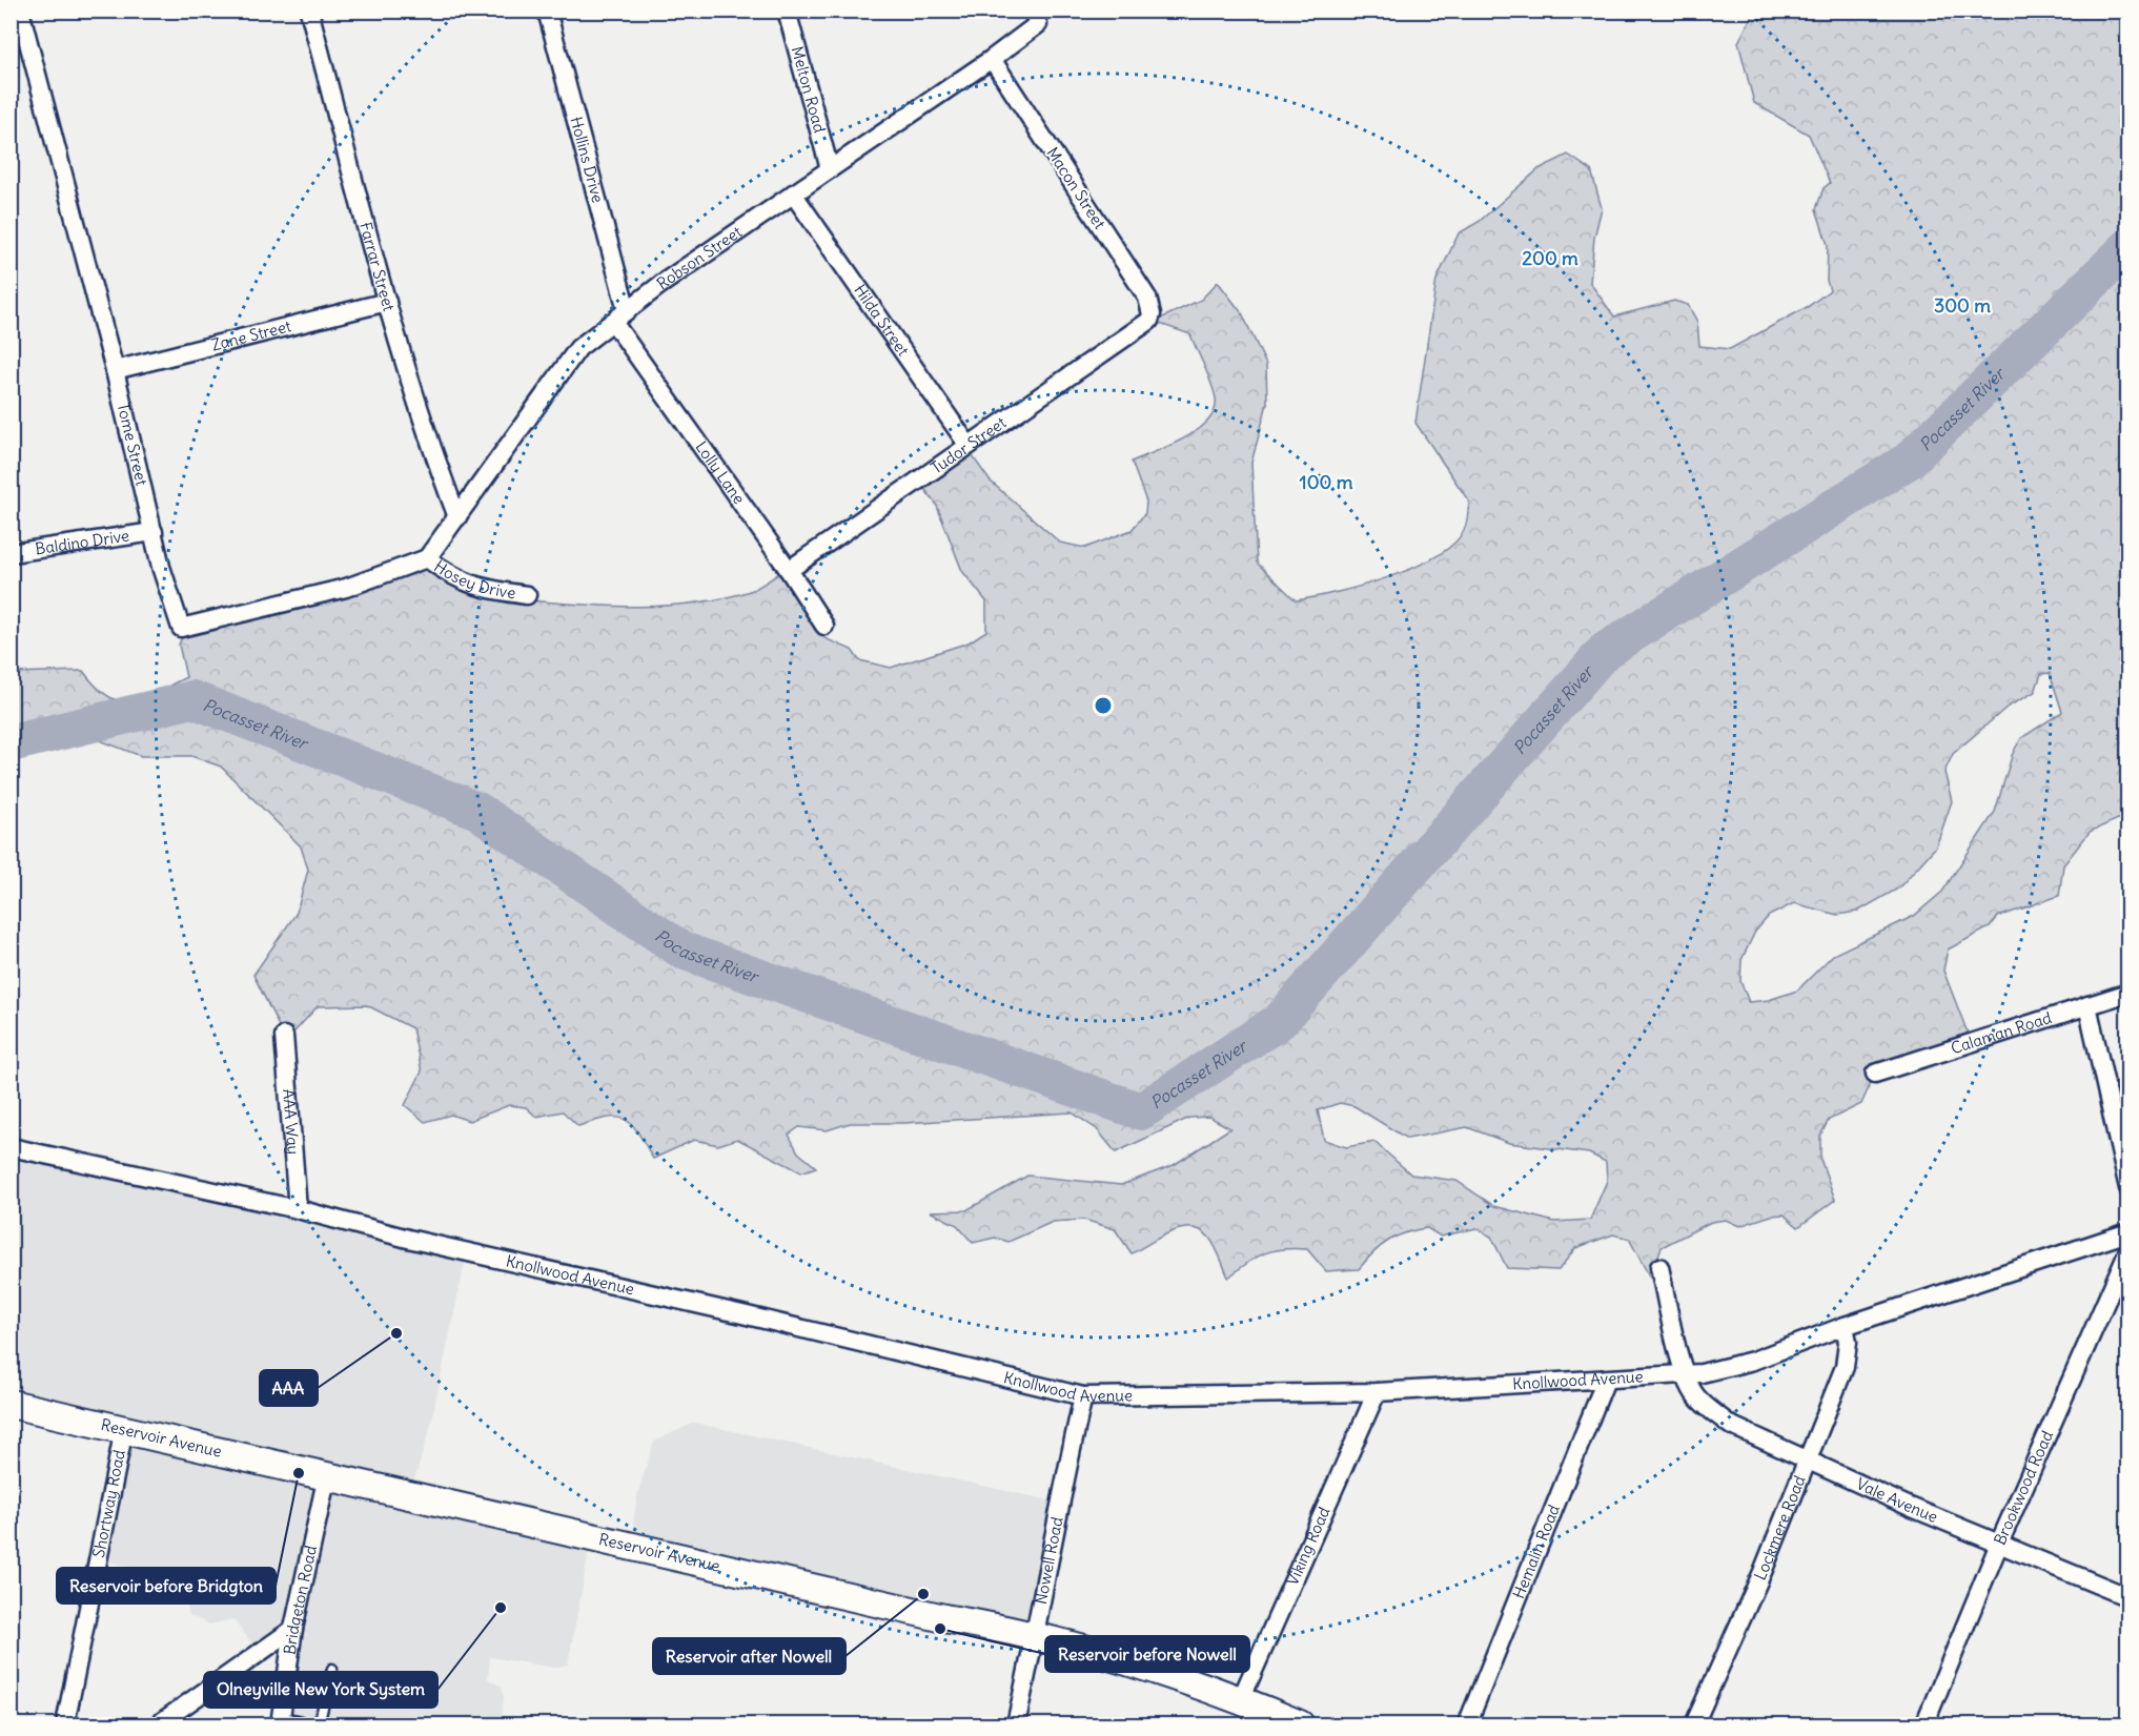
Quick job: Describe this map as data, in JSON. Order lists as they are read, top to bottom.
{
  "streets": {
    "main road": ["Reservoir Avenue"],
    "street": [
      "Melton Road",
      "Hollins Drive",
      "Macon Street",
      "Robson Street",
      "Farrar Street",
      "Hilda Street",
      "Zane Street",
      "Tome Street",
      "Tudor Street",
      "Lolly Lane",
      "Baldino Drive",
      "Hosey Drive",
      "Calaman Road",
      "AAA Way",
      "Knollwood Avenue",
      "Brookwood Road",
      "Vale Avenue",
      "Shortway Road",
      "Lockmere Road",
      "Viking Road",
      "Hemalin Road",
      "Nowell Road",
      "Bridgeton Road"
    ]
  },
  "crossings": [
    ["Melton Road", "Robson Street"],
    ["Hollins Drive", "Robson Street"],
    ["Macon Street", "Robson Street"],
    ["Macon Street", "Tudor Street"],
    ["Robson Street", "Farrar Street"],
    ["Robson Street", "Hilda Street"],
    ["Robson Street", "Tome Street"],
    ["Robson Street", "Lolly Lane"],
    ["Robson Street", "Hosey Drive"],
    ["Farrar Street", "Zane Street"],
    ["Hilda Street", "Tudor Street"],
    ["Zane Street", "Tome Street"],
    ["Tome Street", "Baldino Drive"],
    ["Tome Street", "Hosey Drive"],
    ["Tudor Street", "Lolly Lane"],
    ["AAA Way", "Knollwood Avenue"],
    ["Knollwood Avenue", "Vale Avenue"],
    ["Knollwood Avenue", "Lockmere Road"],
    ["Knollwood Avenue", "Viking Road"],
    ["Knollwood Avenue", "Hemalin Road"],
    ["Knollwood Avenue", "Nowell Road"],
    ["Reservoir Avenue", "Shortway Road"],
    ["Reservoir Avenue", "Viking Road"],
    ["Reservoir Avenue", "Nowell Road"],
    ["Reservoir Avenue", "Bridgeton Road"],
    ["Brookwood Road", "Vale Avenue"],
    ["Vale Avenue", "Lockmere Road"]
  ],
  "water": ["Pocasset River"],
  "places": [
    "AAA",
    "Reservoir before Bridgton",
    "Reservoir after Nowell",
    "Olneyville New York System",
    "Reservoir before Nowell"
  ],
  "rings": ["200 m", "300 m", "100 m"]
}
